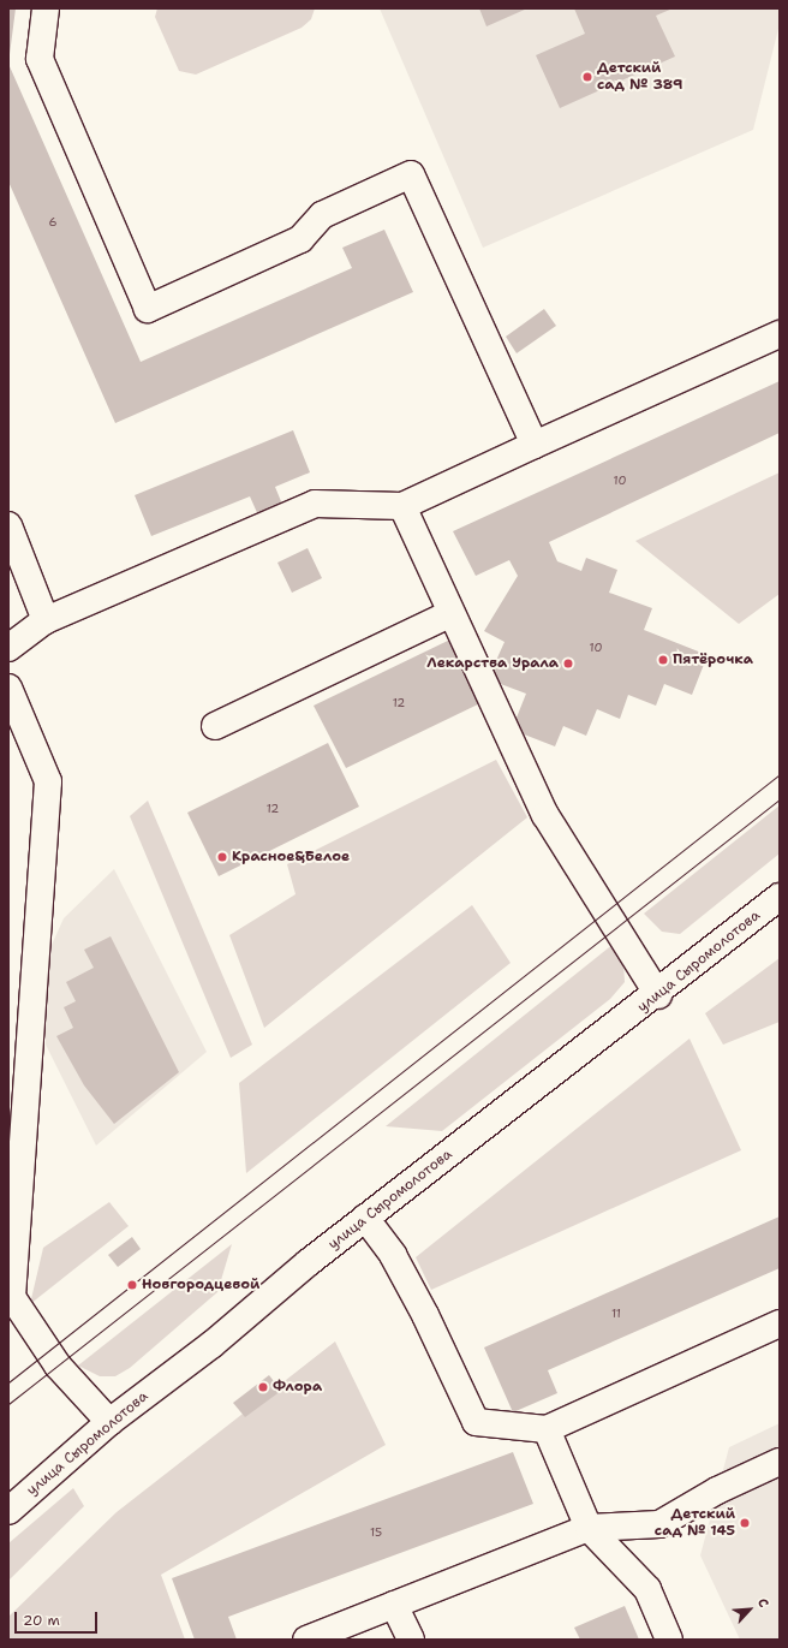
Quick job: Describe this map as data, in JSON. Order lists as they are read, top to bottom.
{
  "streets": {
    "street": ["улица Сыромолотова"]
  },
  "places": [
    "Детский сад № 389",
    "Пятёрочка",
    "Лекарства Урала",
    "Красное&Белое",
    "Новгородцевой",
    "Флора",
    "Детский сад № 145"
  ],
  "house_numbers": [
    "6",
    "10",
    "10",
    "12",
    "12",
    "11",
    "15"
  ],
  "scale_bar": "20 m",
  "north": "top right"
}
